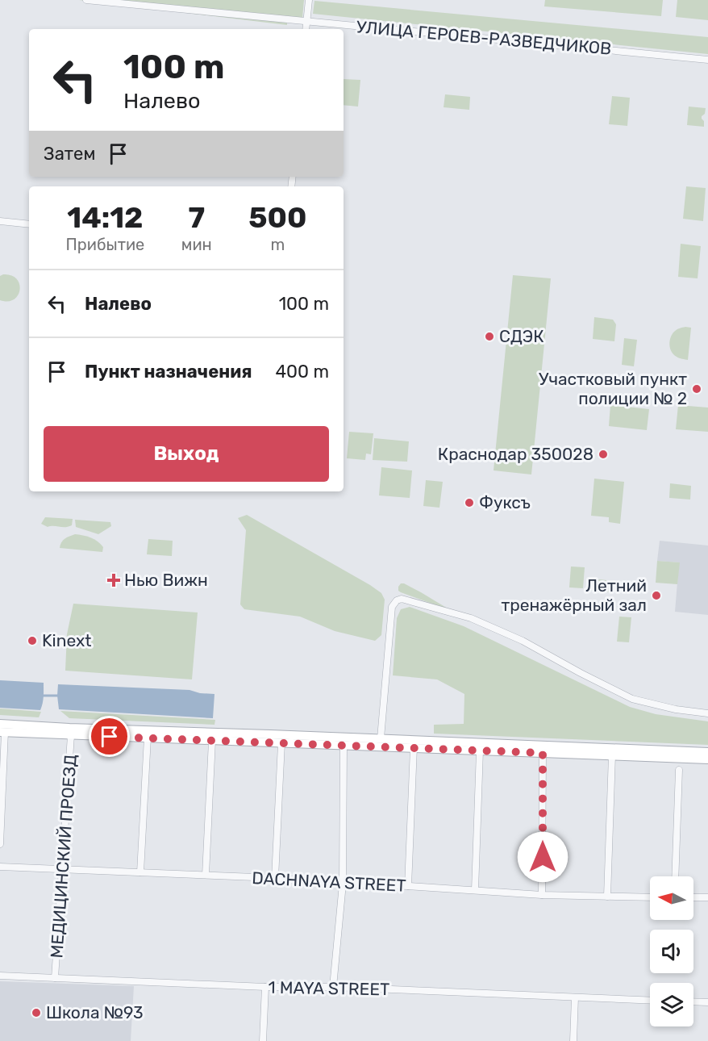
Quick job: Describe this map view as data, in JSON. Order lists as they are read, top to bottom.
{
  "streets": {
    "street": [
      "УЛИЦА ГЕРОЕВ-РАЗВЕДЧИКОВ",
      "МЕДИЦИНСКИЙ ПРОЕЗД",
      "DACHNAYA STREET",
      "1 MAYA STREET"
    ]
  },
  "crossings": [
    ["МЕДИЦИНСКИЙ ПРОЕЗД", "DACHNAYA STREET"],
    ["МЕДИЦИНСКИЙ ПРОЕЗД", "1 MAYA STREET"]
  ],
  "places": {
    "other": [
      "СДЭК",
      "Участковый пункт полиции № 2",
      "Краснодар 350028",
      "Фуксъ",
      "Летний тренажёрный зал",
      "Kinext",
      "Школа №93"
    ],
    "health": ["Нью Вижн"]
  },
  "north": "left",
  "page": {
    "turn": ["100 m", "Налево"],
    "then": "Затем",
    "eta": [
      "14:12",
      "Прибытие",
      "7",
      "мин",
      "500",
      "m"
    ],
    "list": [
      {
        "name": "Налево",
        "value": "100 m"
      },
      {
        "name": "Пункт назначения",
        "value": "400 m"
      }
    ],
    "buttons": "Выход"
  }
}
